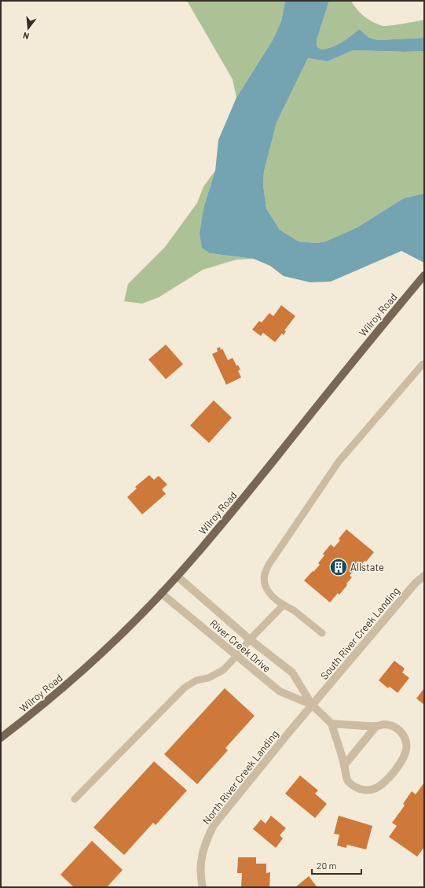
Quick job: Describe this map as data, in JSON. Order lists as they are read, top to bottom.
{
  "streets": {
    "main road": ["Wilroy Road"],
    "street": ["South River Creek Landing", "River Creek Drive", "North River Creek Landing"]
  },
  "crossings": [
    ["Wilroy Road", "River Creek Drive"],
    ["South River Creek Landing", "River Creek Drive"],
    ["South River Creek Landing", "North River Creek Landing"],
    ["River Creek Drive", "North River Creek Landing"]
  ],
  "places": {
    "building": ["Allstate"]
  },
  "scale_bar": "20 m",
  "north": "bottom"
}
